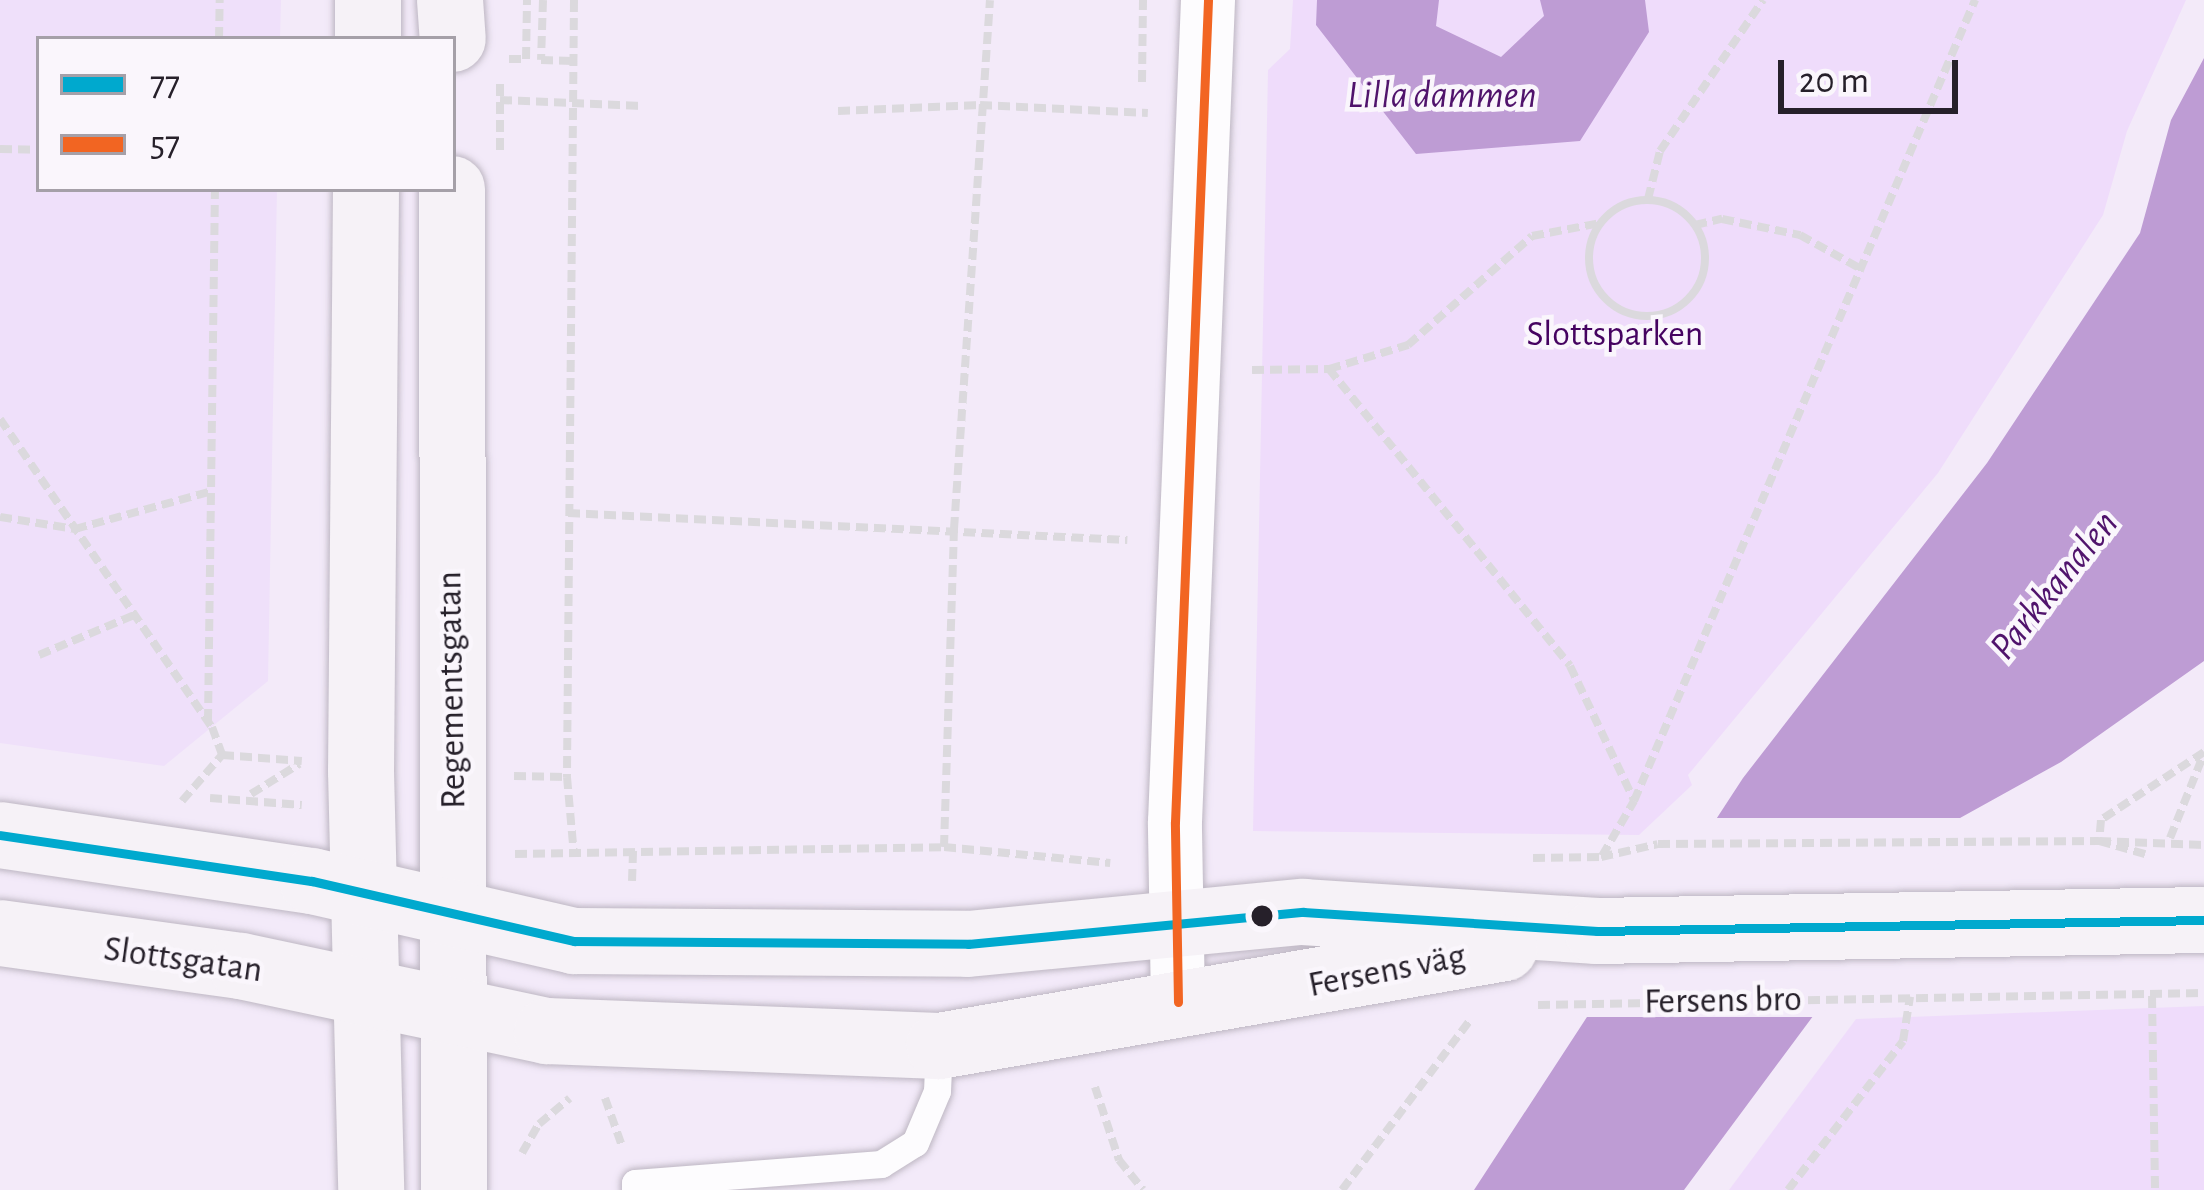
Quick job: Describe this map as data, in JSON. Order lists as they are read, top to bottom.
{
  "streets": {
    "main road": [
      "Regementsgatan",
      "Slottsgatan",
      "Fersens väg",
      "Fersens bro"
    ]
  },
  "crossings": [
    ["Regementsgatan", "Fersens väg"],
    ["Slottsgatan", "Fersens väg"],
    ["Fersens väg", "Fersens bro"]
  ],
  "water": ["Lilla dammen", "Parkkanalen"],
  "parks": ["Slottsparken"],
  "lines": ["transit line 57", "transit line 77"],
  "legend": ["77", "57"],
  "scale_bar": "20 m"
}
